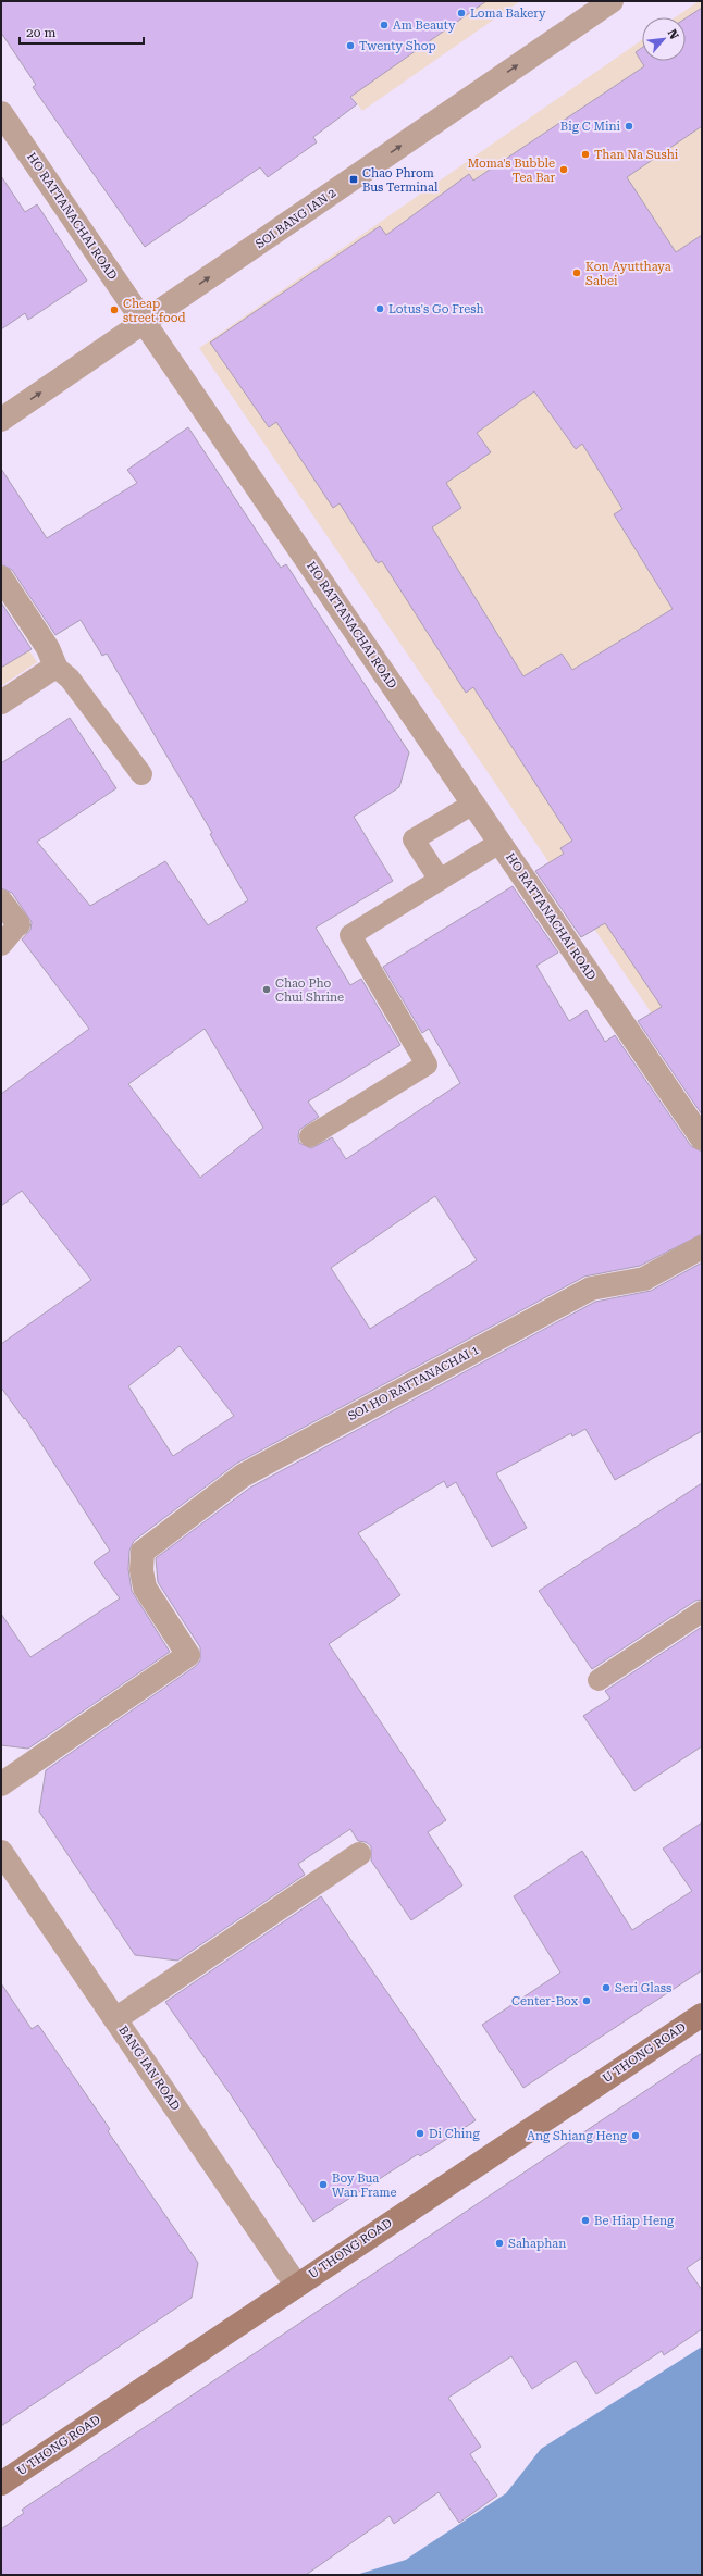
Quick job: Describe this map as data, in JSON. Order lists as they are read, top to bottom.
{
  "streets": {
    "main road": ["U THONG ROAD"],
    "street": [
      "HO RATTANACHAI ROAD",
      "SOI BANG IAN 2",
      "SOI HO RATTANACHAI 1",
      "BANG IAN ROAD"
    ]
  },
  "crossings": [
    ["HO RATTANACHAI ROAD", "SOI BANG IAN 2"],
    ["U THONG ROAD", "BANG IAN ROAD"]
  ],
  "one_way": ["SOI BANG IAN 2"],
  "places": {
    "other": [
      "Loma Bakery",
      "Am Beauty",
      "Twenty Shop",
      "Big C Mini",
      "Than Na Sushi",
      "Moma's Bubble Tea Bar",
      "Kon Ayutthaya Sabei",
      "Lotus's Go Fresh",
      "Cheap street food",
      "Chao Pho Chui Shrine",
      "Seri Glass",
      "Center-Box",
      "Di Ching",
      "Ang Shiang Heng",
      "Boy Bua Wan Frame",
      "Be Hiap Heng",
      "Sahaphan"
    ],
    "transit": ["Chao Phrom Bus Terminal"]
  },
  "scale_bar": "20 m",
  "north": "top right"
}
